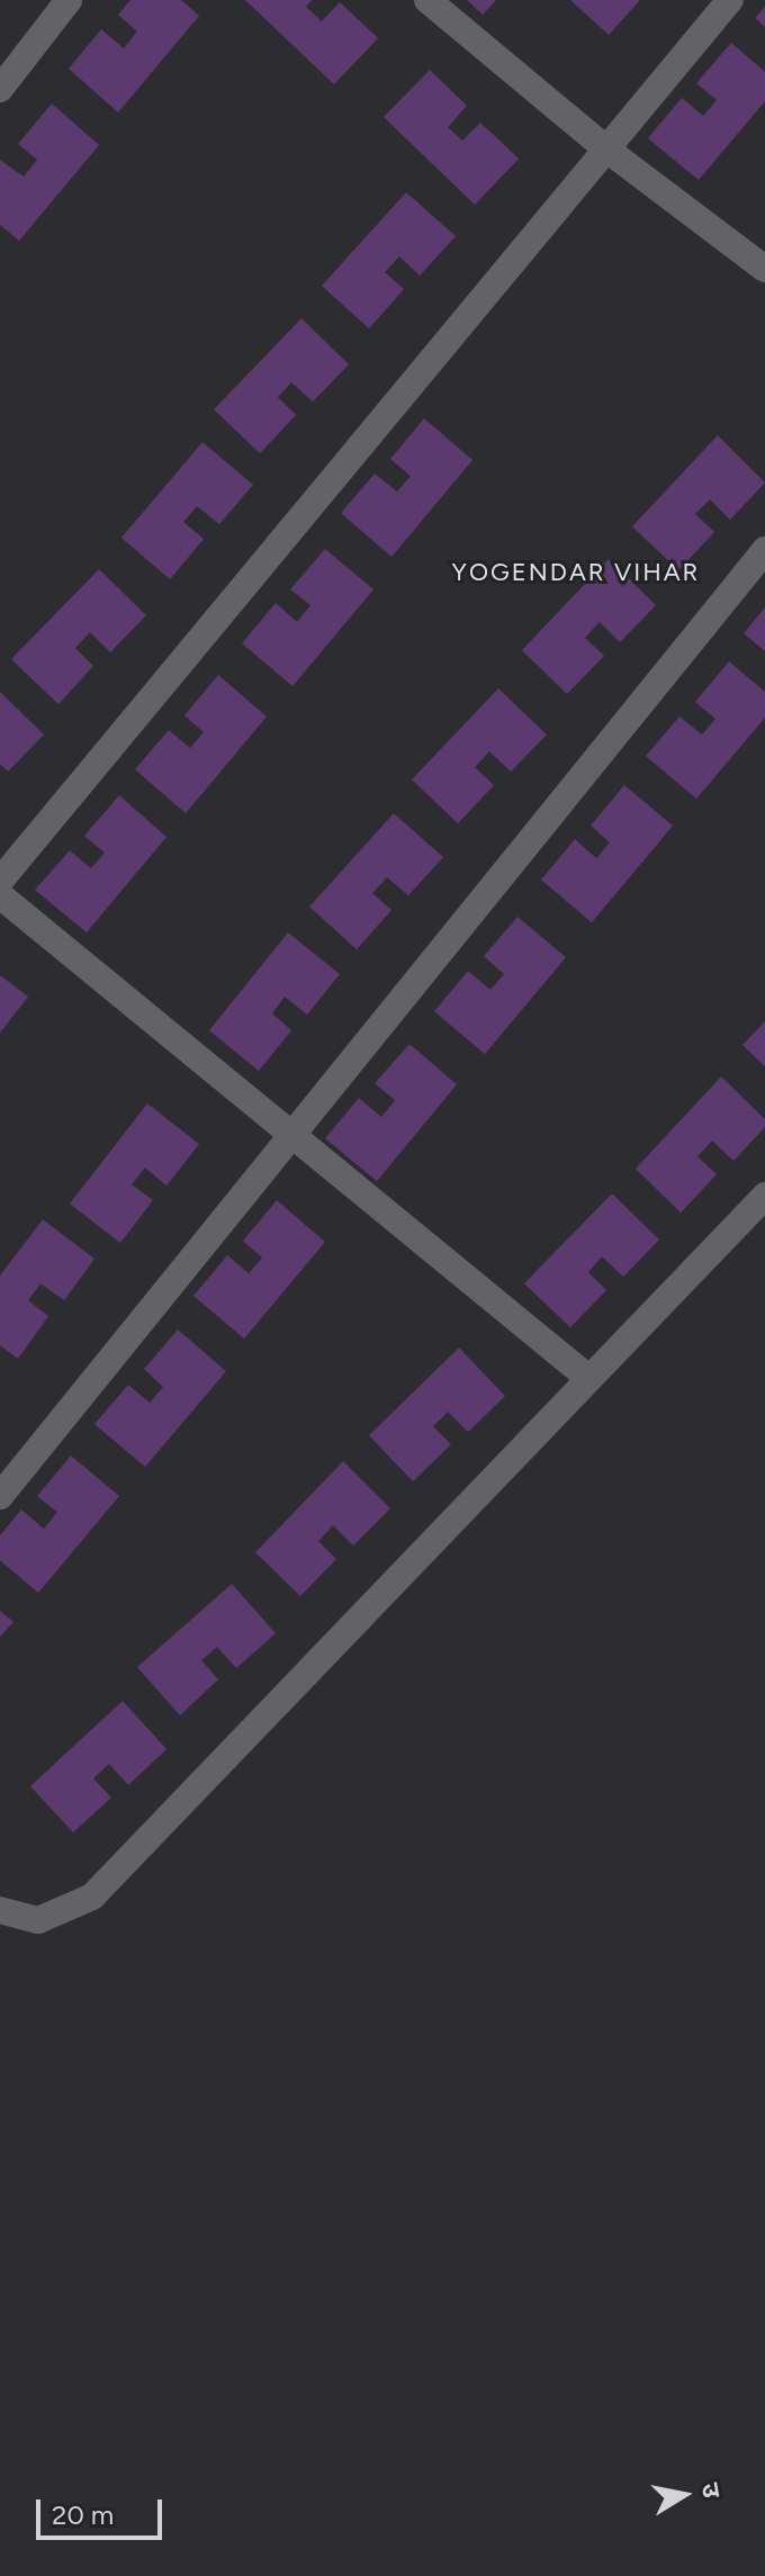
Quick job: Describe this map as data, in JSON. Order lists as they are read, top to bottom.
{
  "districts": ["YOGENDAR VIHAR"],
  "scale_bar": "20 m",
  "north": "right"
}
